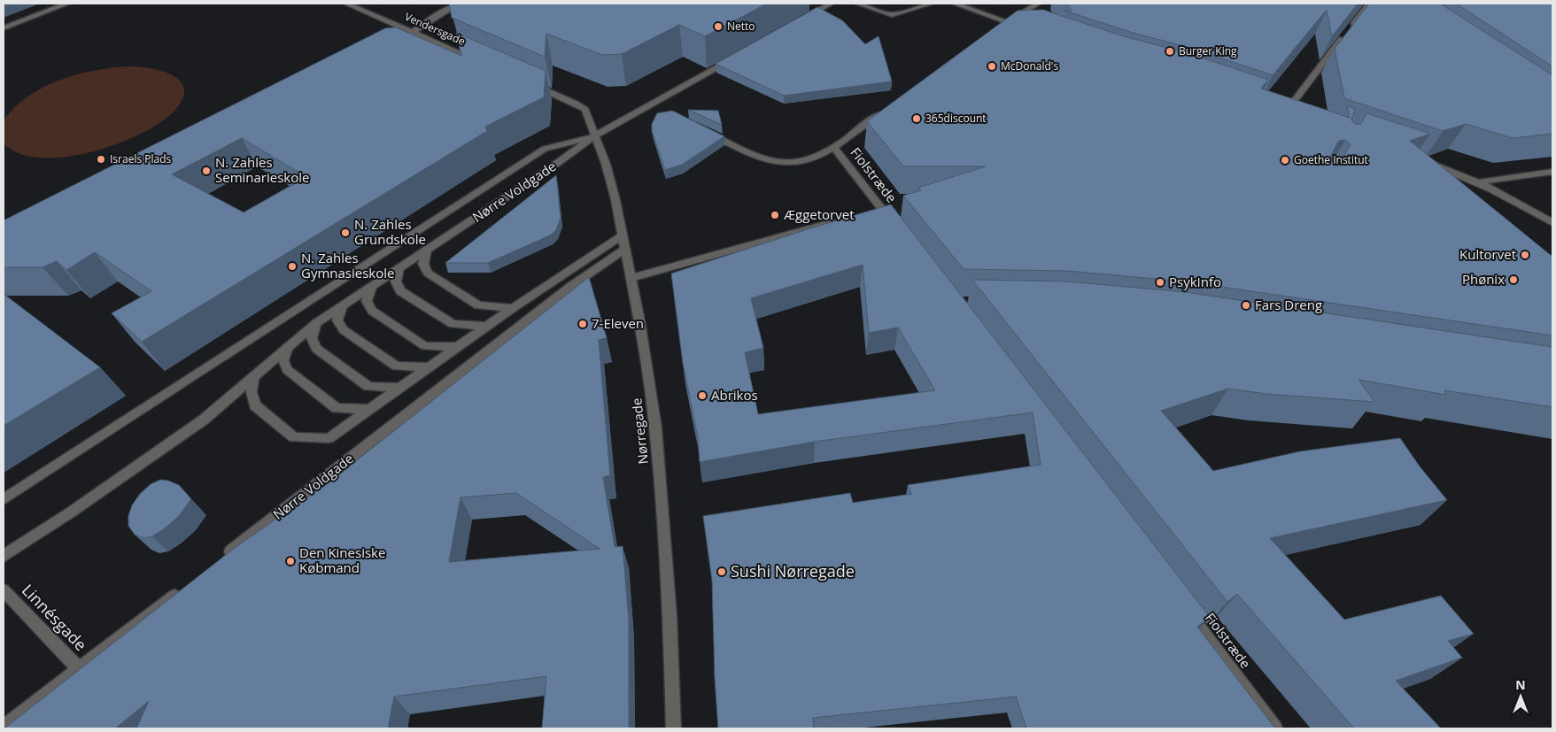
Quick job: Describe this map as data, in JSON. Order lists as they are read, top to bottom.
{
  "streets": {
    "street": [
      "Vendersgade",
      "Fiolstræde",
      "Nørre Voldgade",
      "Nørregade",
      "Linnésgade"
    ]
  },
  "crossings": [
    ["Nørre Voldgade", "Nørregade"]
  ],
  "places": [
    "Netto",
    "Burger King",
    "McDonald's",
    "365discount",
    "Israels Plads",
    "Goethe Institut",
    "N. Zahles Seminarieskole",
    "Æggetorvet",
    "N. Zahles Grundskole",
    "Kultorvet",
    "N. Zahles Gymnasieskole",
    "Phønix",
    "PsykInfo",
    "Fars Dreng",
    "7-Eleven",
    "Abrikos",
    "Den Kinesiske Købmand",
    "Sushi Nørregade"
  ],
  "north": "top"
}
